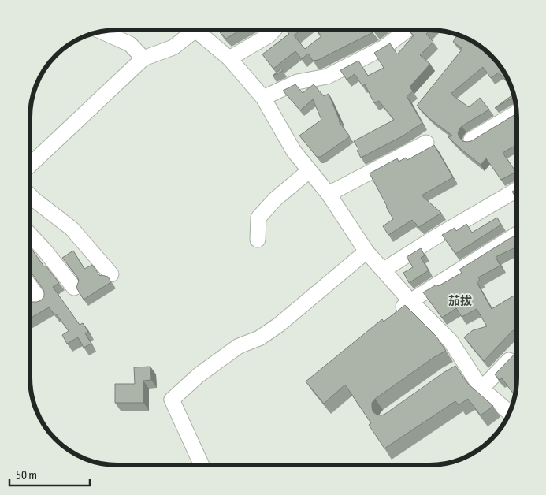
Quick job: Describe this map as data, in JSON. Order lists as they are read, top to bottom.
{
  "districts": ["茄拔"],
  "scale_bar": "50 m"
}
